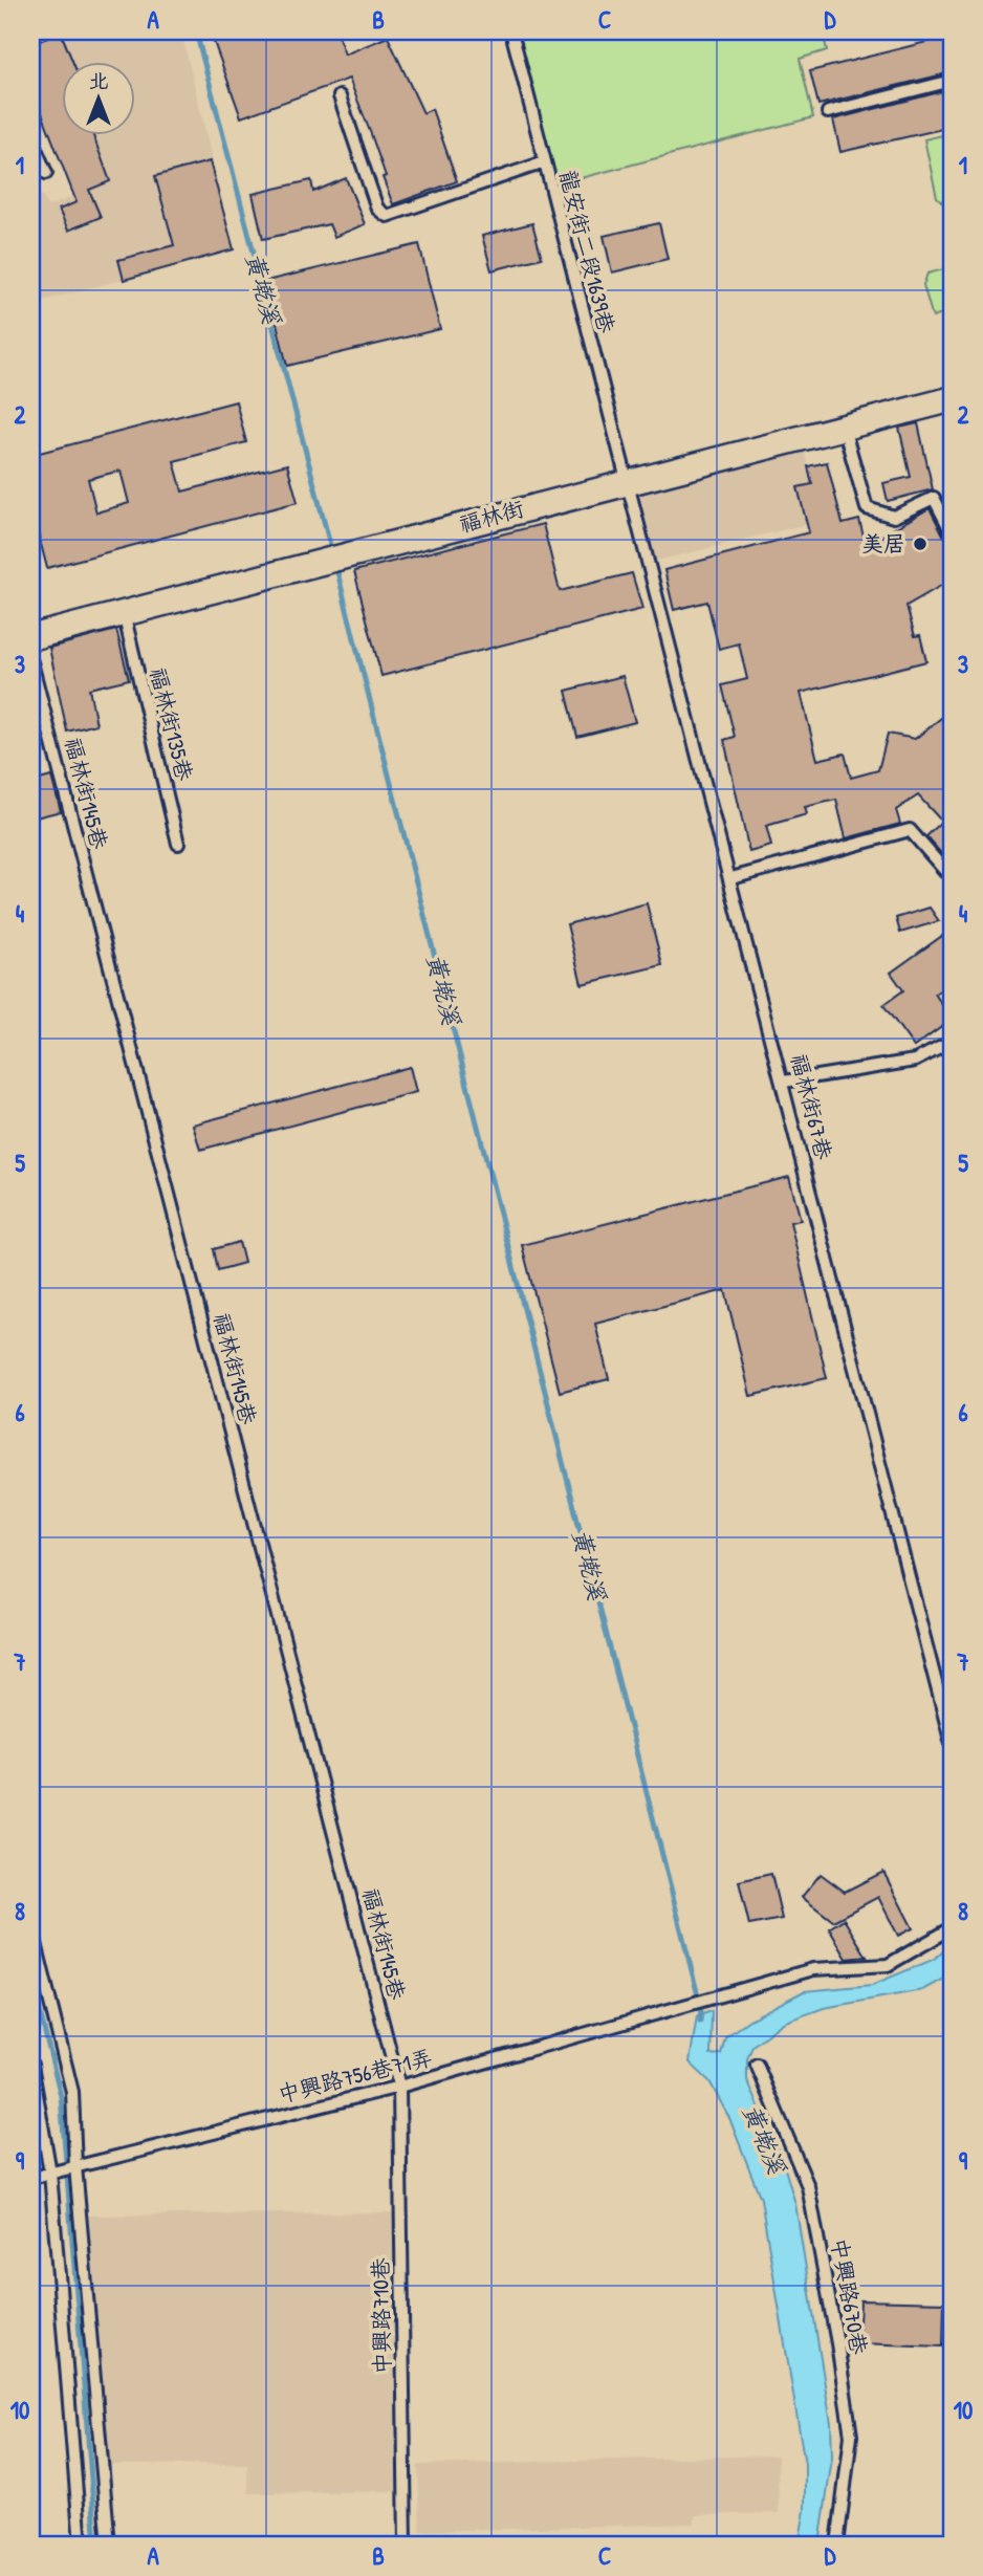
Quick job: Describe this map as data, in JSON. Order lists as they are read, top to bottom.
{
  "streets": {
    "street": ["福林街"],
    "lane": [
      "龍安街二段1639巷",
      "福林街135巷",
      "福林街145巷",
      "福林街67巷",
      "中興路756巷71弄",
      "中興路670巷",
      "中興路710巷"
    ]
  },
  "crossings": [
    ["龍安街二段1639巷", "福林街"],
    ["龍安街二段1639巷", "福林街67巷"],
    ["福林街", "福林街135巷"],
    ["福林街", "福林街67巷"],
    ["福林街145巷", "中興路756巷71弄"],
    ["福林街145巷", "中興路710巷"],
    ["中興路756巷71弄", "中興路710巷"]
  ],
  "water": ["黃墘溪"],
  "places": ["美居"],
  "north": "top",
  "grid": {
    "columns": [
      "A",
      "B",
      "C",
      "D"
    ],
    "rows": [
      "1",
      "2",
      "3",
      "4",
      "5",
      "6",
      "7",
      "8",
      "9",
      "10"
    ]
  }
}
